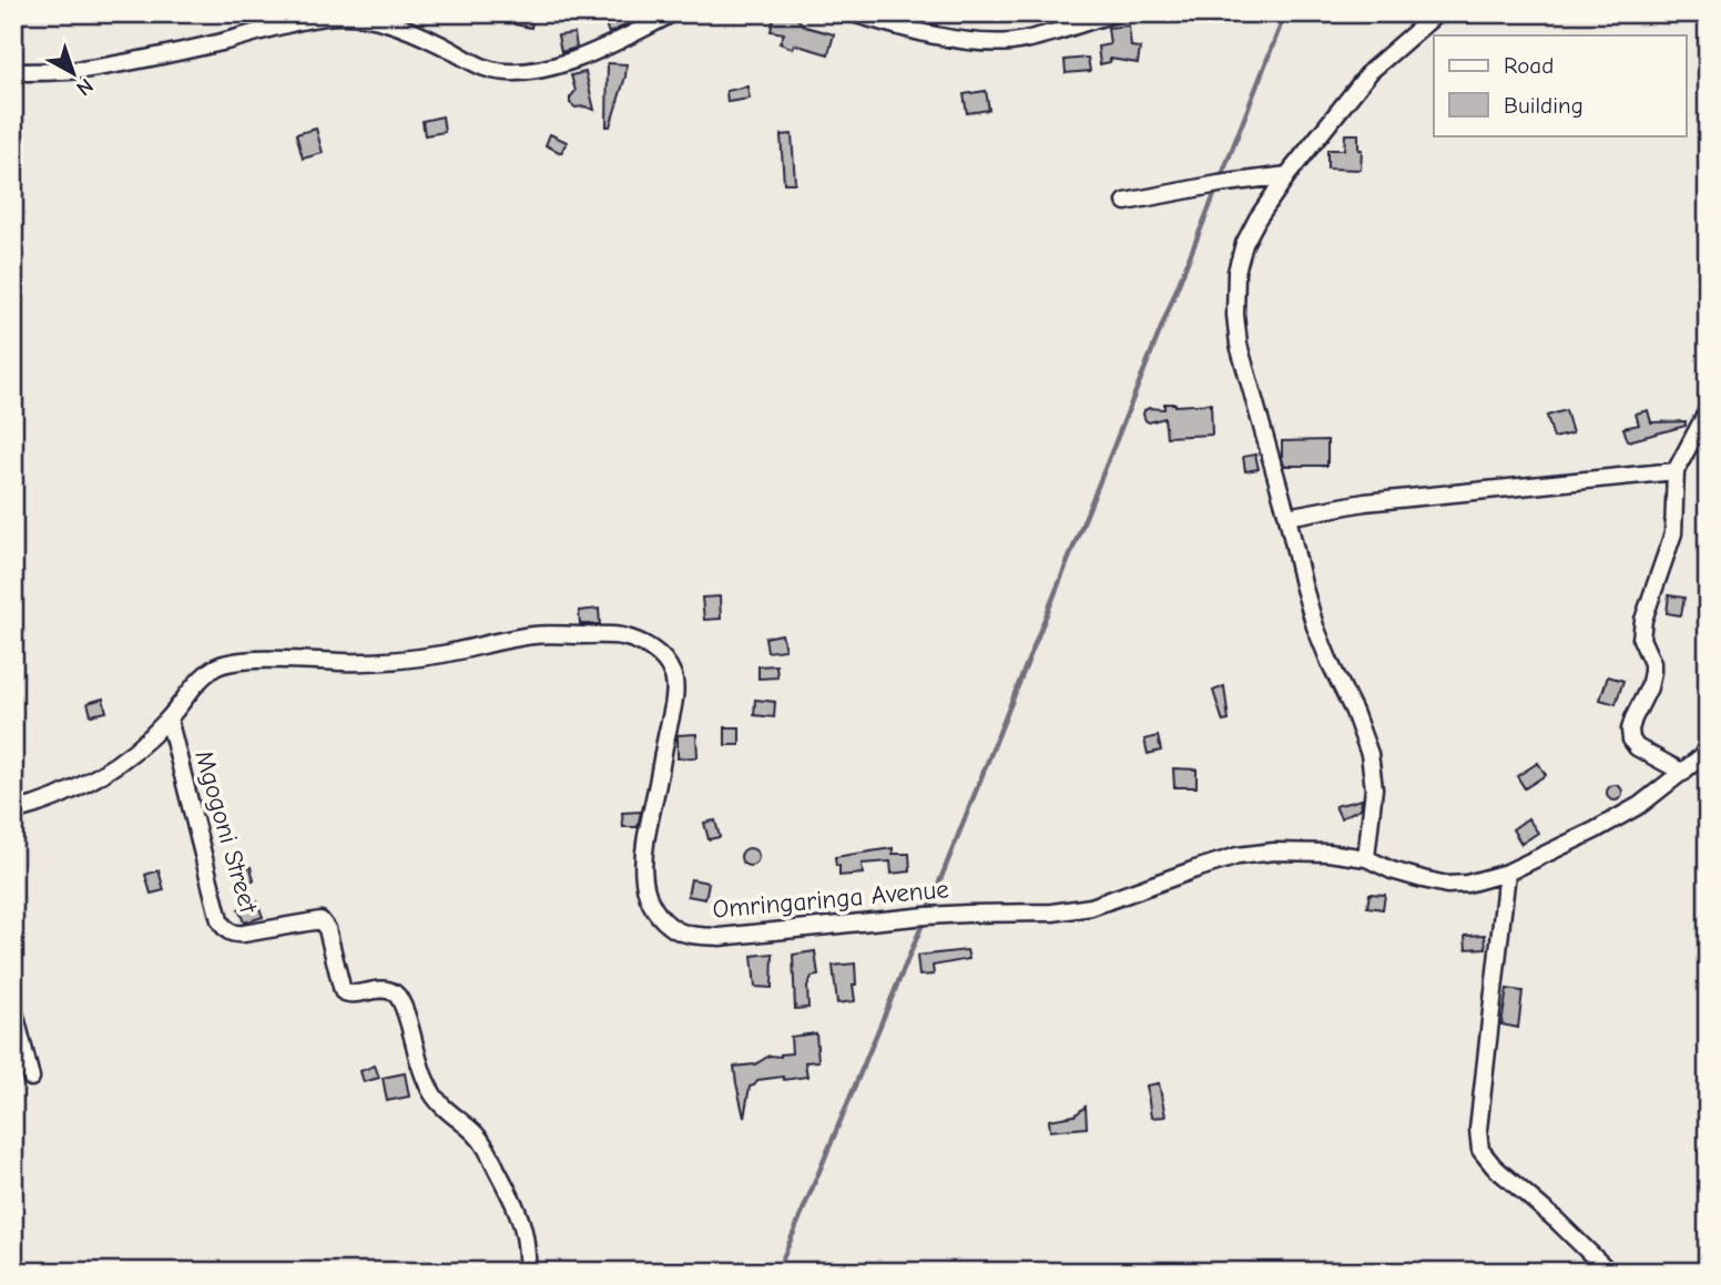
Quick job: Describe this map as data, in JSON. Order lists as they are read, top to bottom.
{
  "streets": {
    "street": ["Mgogoni Street", "Omringaringa Avenue"]
  },
  "crossings": [
    ["Mgogoni Street", "Omringaringa Avenue"]
  ],
  "legend": ["Road", "Building"],
  "north": "bottom right"
}
